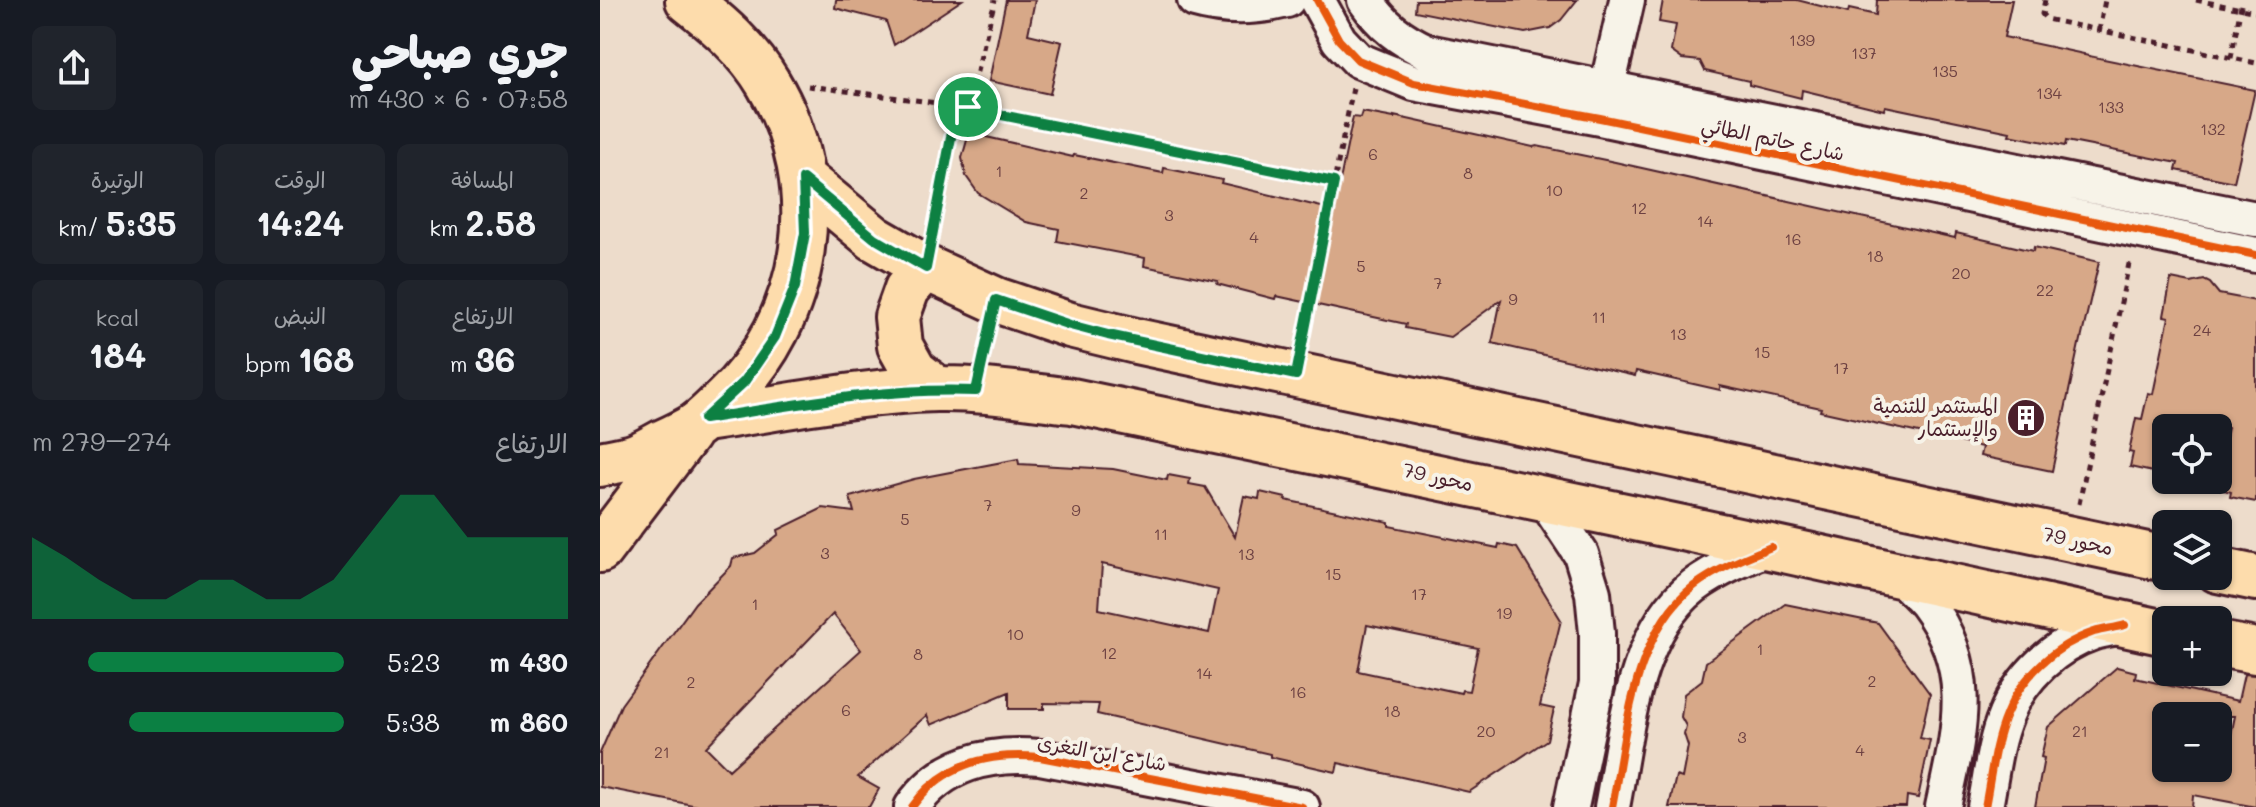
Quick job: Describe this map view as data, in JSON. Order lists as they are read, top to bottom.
{
  "streets": {
    "main road": ["محور 79"],
    "street": ["شارع حاتم الطائي", "شارع ابن التغرى"]
  },
  "places": {
    "building": ["المستثمر للتنمية والإستثمار"]
  },
  "house_numbers": [
    "139",
    "137",
    "135",
    "134",
    "133",
    "132",
    "6",
    "1",
    "8",
    "10",
    "2",
    "12",
    "3",
    "14",
    "4",
    "16",
    "18",
    "5",
    "20",
    "7",
    "22",
    "9",
    "11",
    "24",
    "13",
    "15",
    "17",
    "7",
    "9",
    "5",
    "11",
    "3",
    "13",
    "15",
    "17",
    "1",
    "19",
    "10",
    "1",
    "12",
    "8",
    "14",
    "2",
    "2",
    "16",
    "6",
    "18",
    "20",
    "21",
    "3",
    "4",
    "21"
  ],
  "page": {
    "heading": ["جري صباحي", "07:58 · 6 × 430 m"],
    "stats": [
      ["المسافة", "2.58 km"],
      ["الوقت", "14:24"],
      ["الوتيرة", "5:35 /km"],
      ["الارتفاع", "36 m"],
      ["النبض", "168 bpm"],
      ["kcal", "184"]
    ],
    "chart": ["الارتفاع", "274–279 m"],
    "map_buttons": ["+", "−"],
    "list": [
      {
        "name": "430 m",
        "note": "5:23"
      },
      {
        "name": "860 m",
        "note": "5:38"
      }
    ]
  }
}
